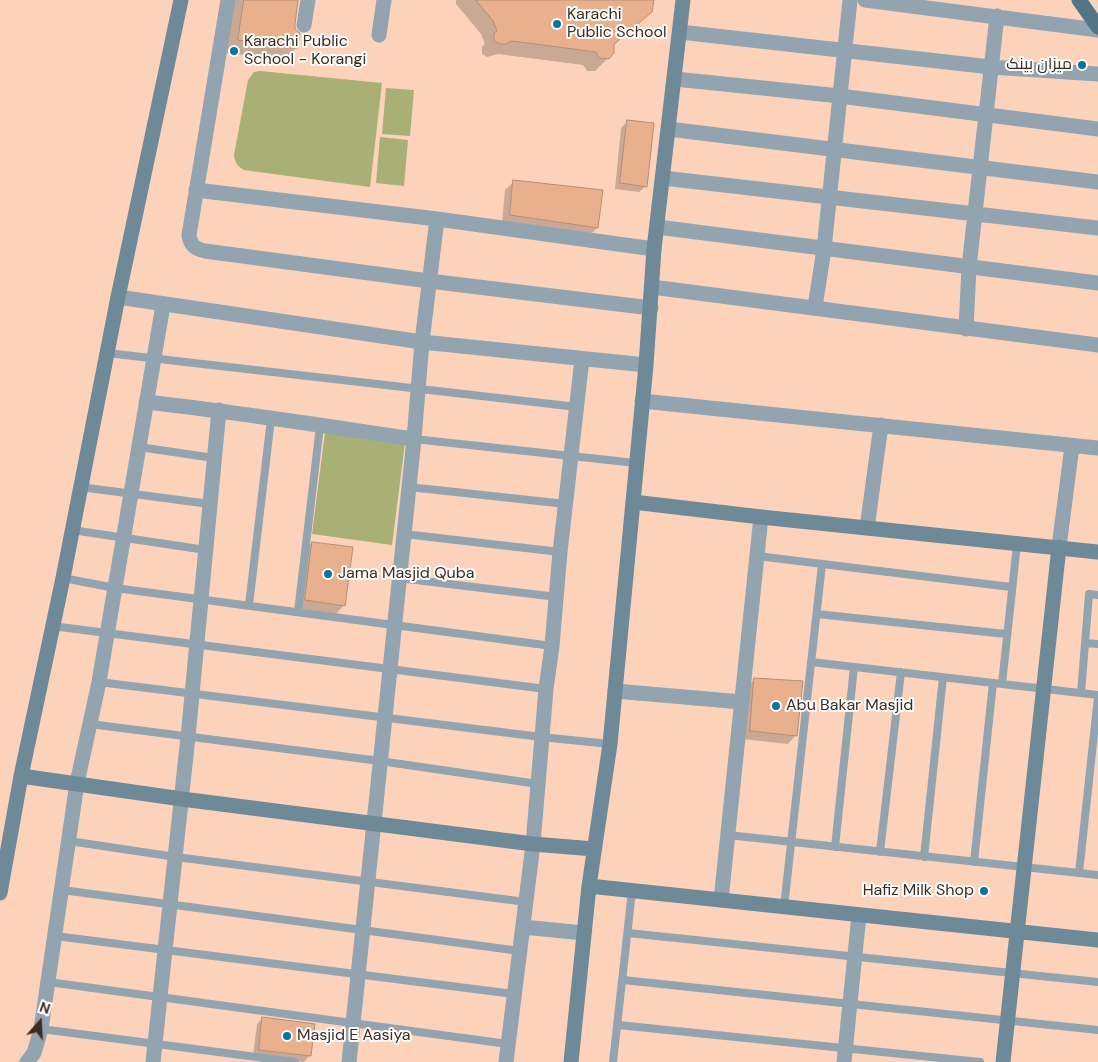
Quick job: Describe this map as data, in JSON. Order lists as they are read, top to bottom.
{
  "places": [
    "Karachi Public School",
    "Karachi Public School - Korangi",
    "میزان بینک",
    "Jama Masjid Quba",
    "Abu Bakar Masjid",
    "Hafiz Milk Shop",
    "Masjid E Aasiya"
  ],
  "north": "top"
}
